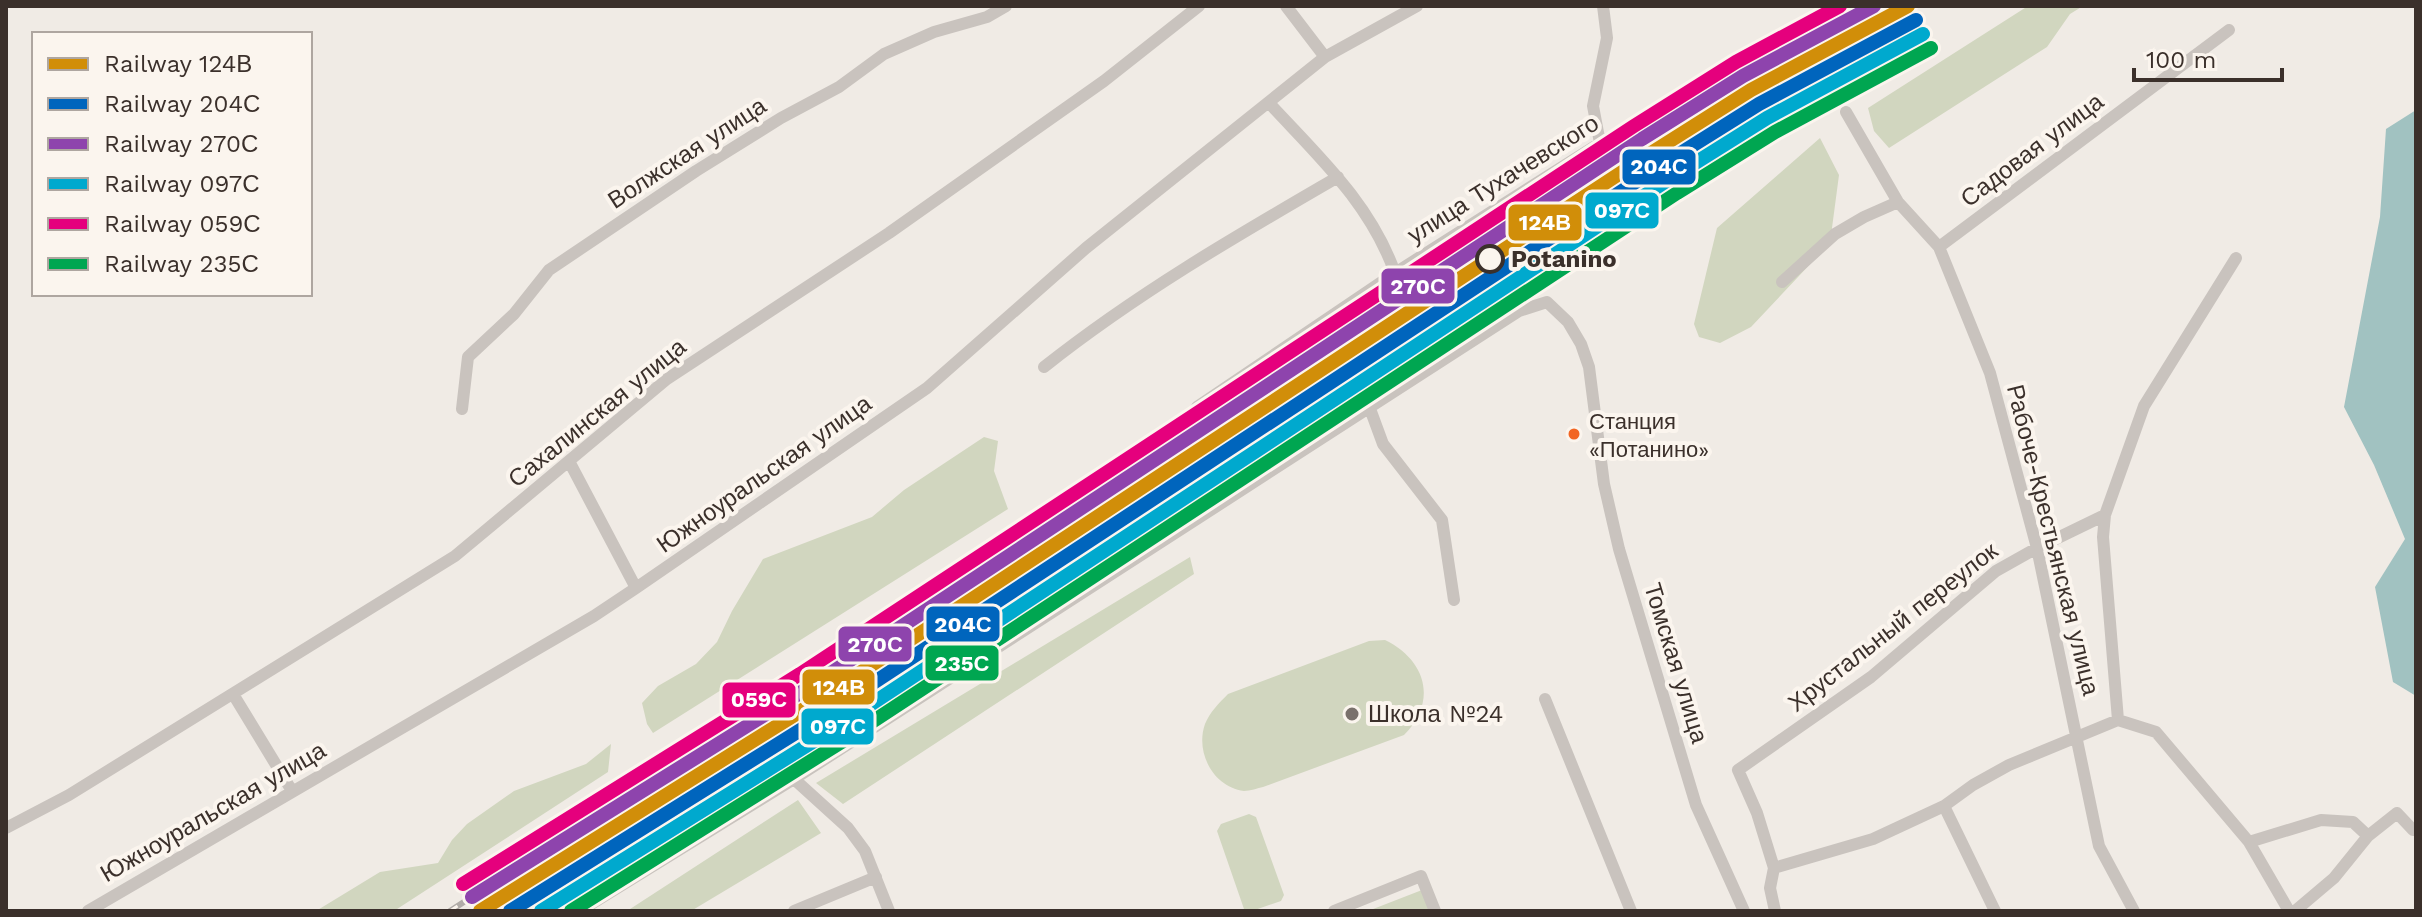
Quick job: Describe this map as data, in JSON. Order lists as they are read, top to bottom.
{
  "streets": {
    "street": [
      "Садовая улица",
      "Волжская улица",
      "улица Тухачевского",
      "Сахалинская улица",
      "Южноуральская улица",
      "Рабоче-Крестьянская улица",
      "Хрустальный переулок",
      "Томская улица"
    ]
  },
  "crossings": [
    ["Садовая улица", "Рабоче-Крестьянская улица"],
    ["Рабоче-Крестьянская улица", "Хрустальный переулок"]
  ],
  "places": ["Potanino", "Станция «Потанино»", "Школа №24"],
  "lines": [
    "rail line 124В",
    "rail line 270С",
    "rail line 059С",
    "rail line 204С",
    "rail line 097С",
    "rail line 235С"
  ],
  "legend": [
    "Railway 124В",
    "Railway 204С",
    "Railway 270С",
    "Railway 097С",
    "Railway 059С",
    "Railway 235С"
  ],
  "scale_bar": "100 m"
}
